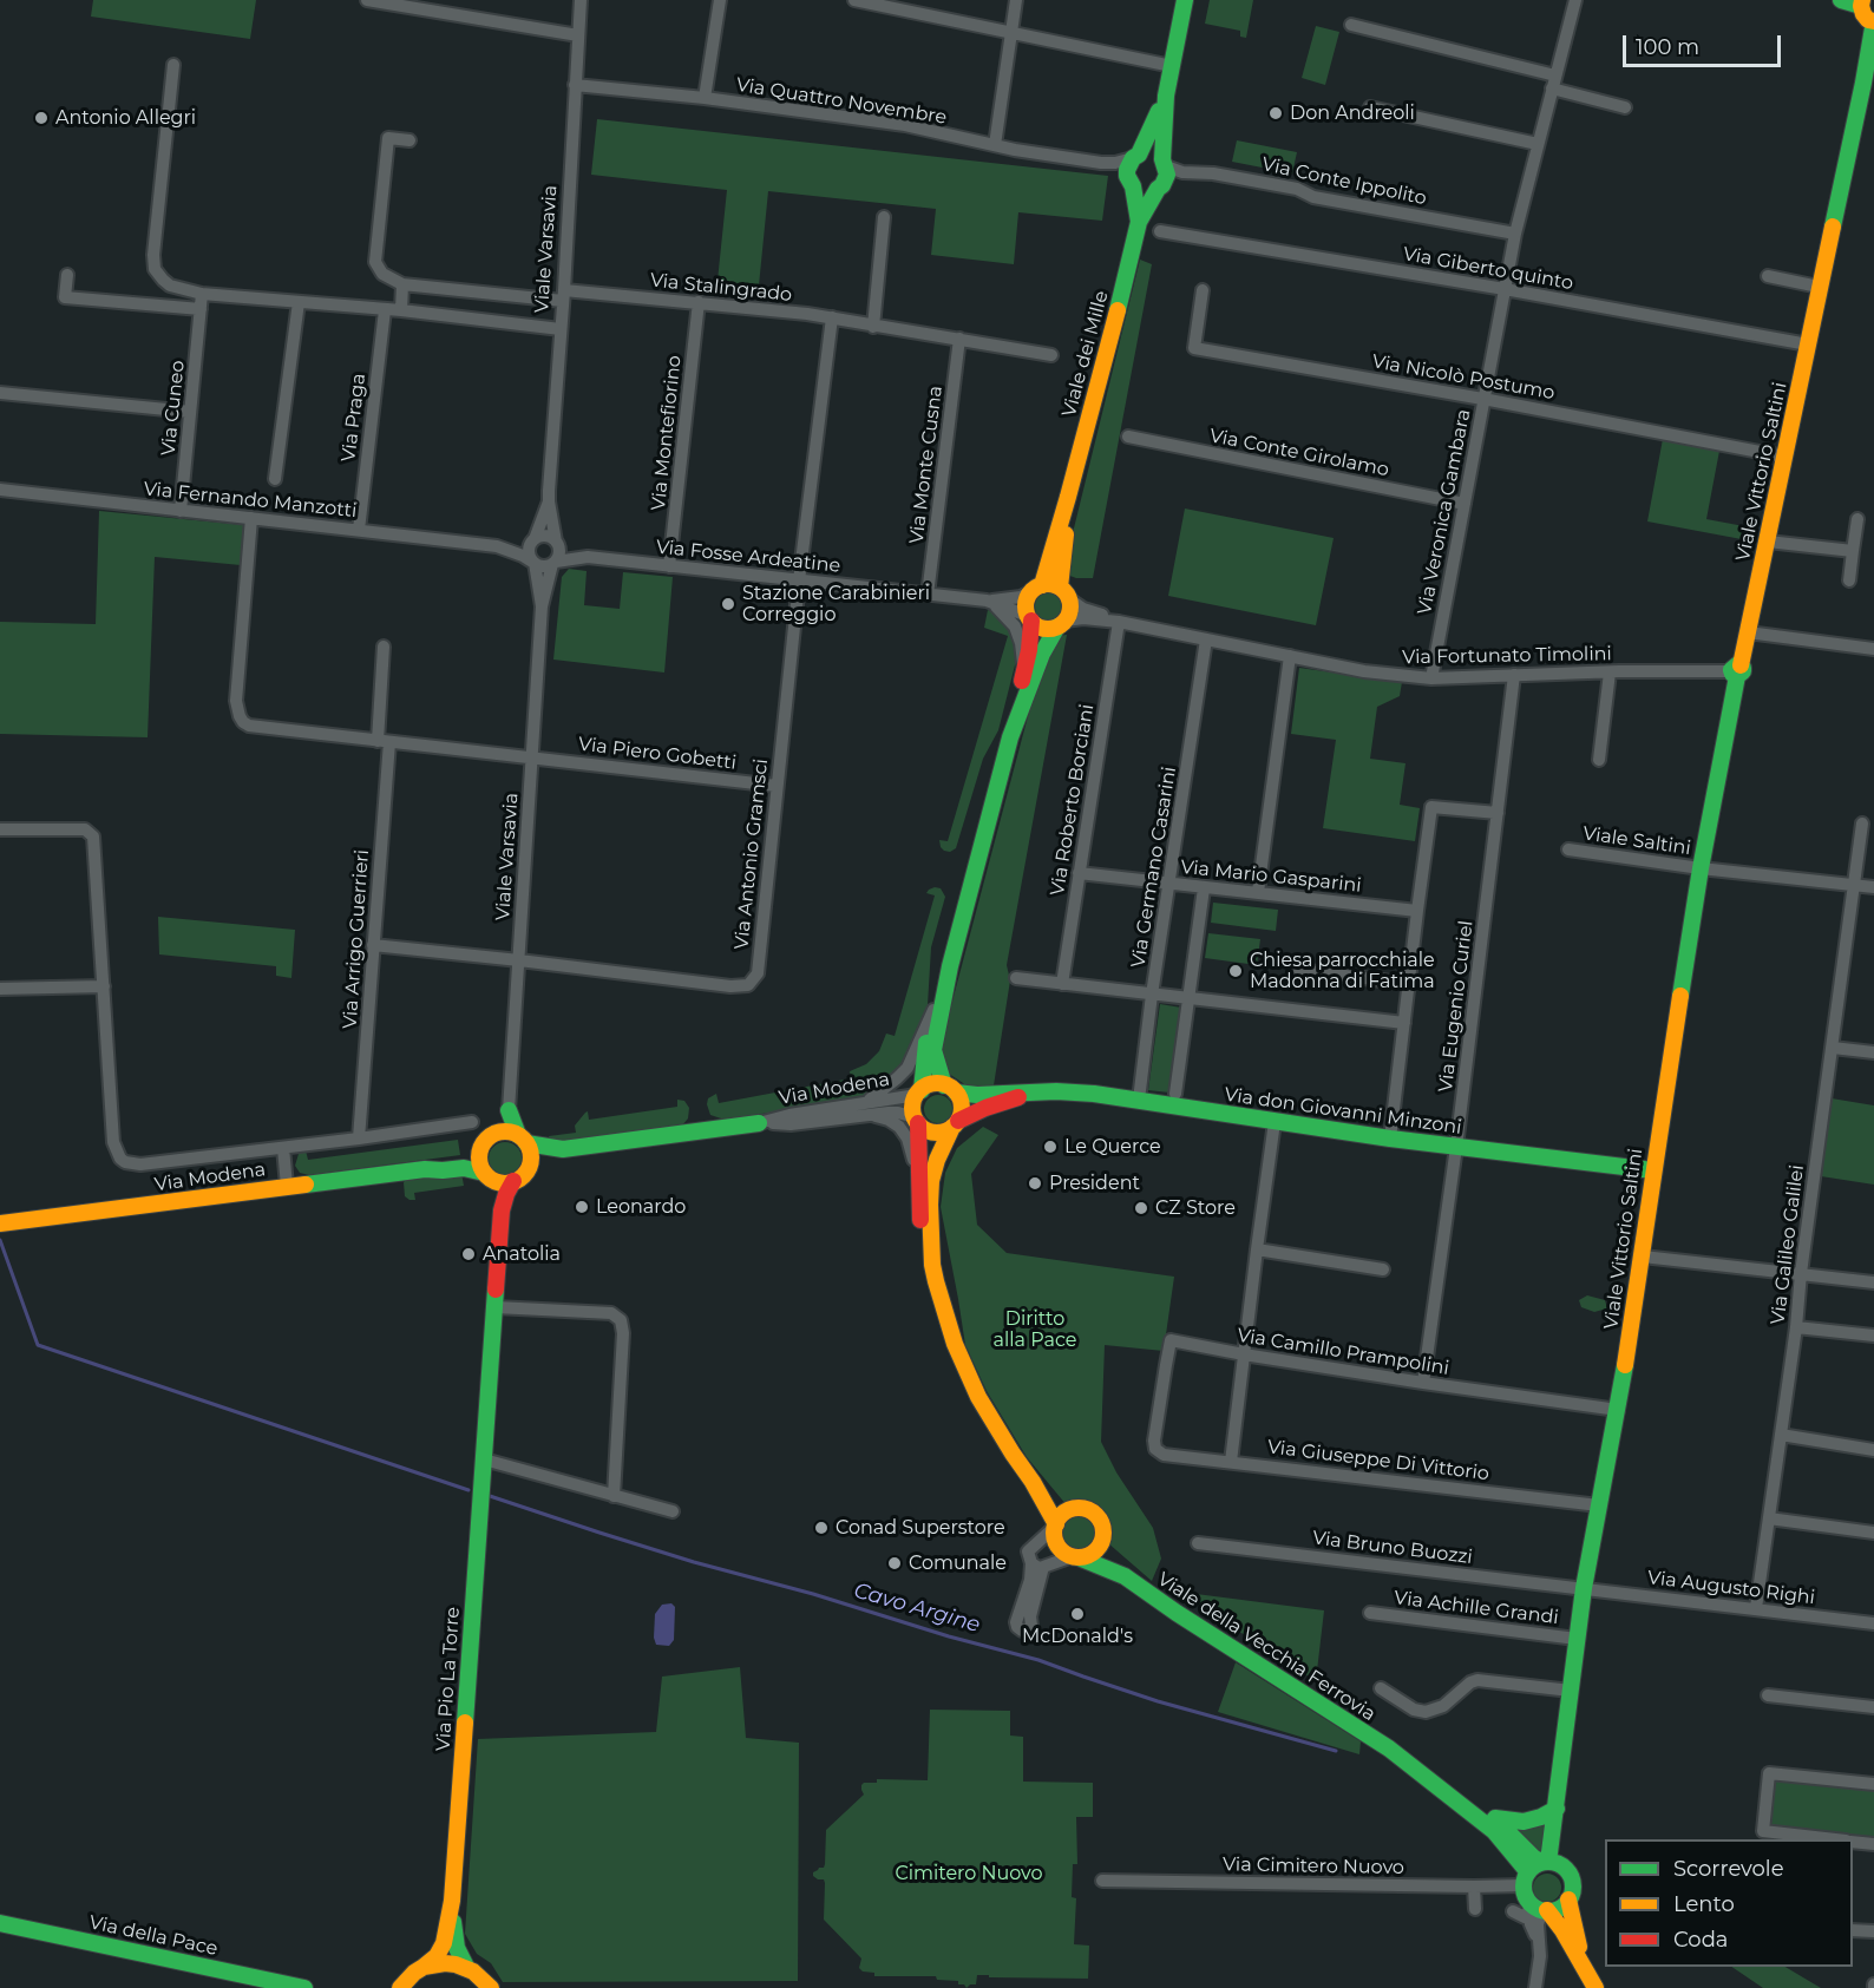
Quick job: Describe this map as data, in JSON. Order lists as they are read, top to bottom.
{
  "streets": {
    "street": [
      "Via Quattro Novembre",
      "Via Conte Ippolito",
      "Viale Varsavia",
      "Via Giberto quinto",
      "Via Stalingrado",
      "Viale dei Mille",
      "Via Nicolò Postumo",
      "Via Cuneo",
      "Via Praga",
      "Via Montefiorino",
      "Via Conte Girolamo",
      "Via Monte Cusna",
      "Viale Vittorio Saltini",
      "Via Fernando Manzotti",
      "Via Veronica Gambara",
      "Via Fosse Ardeatine",
      "Via Fortunato Timolini",
      "Via Piero Gobetti",
      "Via Roberto Borciani",
      "Viale Saltini",
      "Via Antonio Gramsci",
      "Via Germano Casarini",
      "Via Mario Gasparini",
      "Via Arrigo Guerrieri",
      "Via Eugenio Curiel",
      "Via Modena",
      "Via don Giovanni Minzoni",
      "Via Galileo Galilei",
      "Via Camillo Prampolini",
      "Via Giuseppe Di Vittorio",
      "Via Bruno Buozzi",
      "Via Augusto Righi",
      "Via Achille Grandi",
      "Viale della Vecchia Ferrovia",
      "Via Pio La Torre",
      "Via Cimitero Nuovo",
      "Via della Pace"
    ]
  },
  "crossings": [
    ["Via Quattro Novembre", "Via Conte Ippolito"],
    ["Via Quattro Novembre", "Viale Varsavia"],
    ["Via Quattro Novembre", "Viale dei Mille"],
    ["Via Conte Ippolito", "Viale dei Mille"],
    ["Via Conte Ippolito", "Via Veronica Gambara"],
    ["Viale Varsavia", "Via Stalingrado"],
    ["Viale Varsavia", "Via Fernando Manzotti"],
    ["Viale Varsavia", "Via Fosse Ardeatine"],
    ["Viale Varsavia", "Via Piero Gobetti"],
    ["Viale Varsavia", "Via Antonio Gramsci"],
    ["Viale Varsavia", "Via Modena"],
    ["Viale Varsavia", "Via Pio La Torre"],
    ["Via Giberto quinto", "Viale Vittorio Saltini"],
    ["Via Giberto quinto", "Via Veronica Gambara"],
    ["Via Stalingrado", "Via Montefiorino"],
    ["Via Stalingrado", "Via Monte Cusna"],
    ["Via Stalingrado", "Via Antonio Gramsci"],
    ["Viale dei Mille", "Via Fosse Ardeatine"],
    ["Viale dei Mille", "Via Fortunato Timolini"],
    ["Viale dei Mille", "Via Modena"],
    ["Viale dei Mille", "Via don Giovanni Minzoni"],
    ["Viale dei Mille", "Viale della Vecchia Ferrovia"],
    ["Via Nicolò Postumo", "Viale Vittorio Saltini"],
    ["Via Nicolò Postumo", "Via Veronica Gambara"],
    ["Via Cuneo", "Via Fernando Manzotti"],
    ["Via Praga", "Via Fernando Manzotti"],
    ["Via Montefiorino", "Via Fosse Ardeatine"],
    ["Via Conte Girolamo", "Via Veronica Gambara"],
    ["Via Monte Cusna", "Via Fosse Ardeatine"],
    ["Viale Vittorio Saltini", "Via Fortunato Timolini"],
    ["Viale Vittorio Saltini", "Viale Saltini"],
    ["Viale Vittorio Saltini", "Via don Giovanni Minzoni"],
    ["Viale Vittorio Saltini", "Via Camillo Prampolini"],
    ["Viale Vittorio Saltini", "Via Giuseppe Di Vittorio"],
    ["Viale Vittorio Saltini", "Via Bruno Buozzi"],
    ["Viale Vittorio Saltini", "Via Augusto Righi"],
    ["Viale Vittorio Saltini", "Via Achille Grandi"],
    ["Viale Vittorio Saltini", "Viale della Vecchia Ferrovia"],
    ["Viale Vittorio Saltini", "Via Cimitero Nuovo"],
    ["Via Fernando Manzotti", "Via Fosse Ardeatine"],
    ["Via Fernando Manzotti", "Via Piero Gobetti"],
    ["Via Veronica Gambara", "Via Fortunato Timolini"],
    ["Via Fosse Ardeatine", "Via Fortunato Timolini"],
    ["Via Fosse Ardeatine", "Via Antonio Gramsci"],
    ["Via Fortunato Timolini", "Via Roberto Borciani"],
    ["Via Fortunato Timolini", "Via Germano Casarini"],
    ["Via Fortunato Timolini", "Via Eugenio Curiel"],
    ["Via Piero Gobetti", "Via Antonio Gramsci"],
    ["Via Piero Gobetti", "Via Arrigo Guerrieri"],
    ["Via Roberto Borciani", "Via Mario Gasparini"],
    ["Viale Saltini", "Via Galileo Galilei"],
    ["Via Germano Casarini", "Via Mario Gasparini"],
    ["Via Germano Casarini", "Via don Giovanni Minzoni"],
    ["Via Eugenio Curiel", "Via don Giovanni Minzoni"],
    ["Via Eugenio Curiel", "Via Camillo Prampolini"],
    ["Via Modena", "Via don Giovanni Minzoni"],
    ["Via Modena", "Viale della Vecchia Ferrovia"],
    ["Via Modena", "Via Pio La Torre"],
    ["Via don Giovanni Minzoni", "Viale della Vecchia Ferrovia"],
    ["Via Galileo Galilei", "Via Augusto Righi"],
    ["Via Camillo Prampolini", "Via Giuseppe Di Vittorio"],
    ["Via Bruno Buozzi", "Via Augusto Righi"],
    ["Viale della Vecchia Ferrovia", "Via Cimitero Nuovo"]
  ],
  "water": ["Cavo Argine"],
  "parks": ["Diritto alla Pace", "Cimitero Nuovo"],
  "places": [
    "Don Andreoli",
    "Antonio Allegri",
    "Stazione Carabinieri Correggio",
    "Chiesa parrocchiale Madonna di Fatima",
    "Le Querce",
    "President",
    "Leonardo",
    "CZ Store",
    "Anatolia",
    "Conad Superstore",
    "Comunale",
    "McDonald's"
  ],
  "legend": ["Scorrevole", "Lento", "Coda"],
  "scale_bar": "100 m"
}
